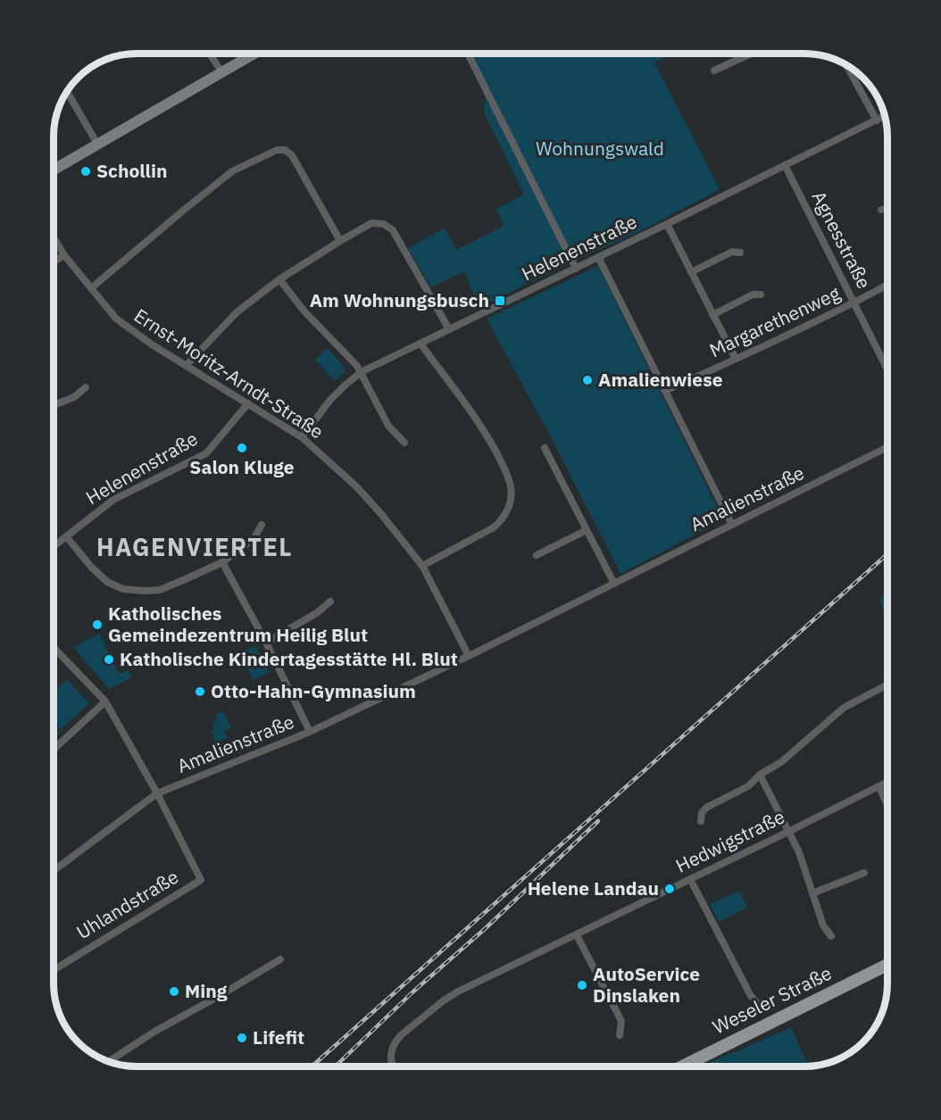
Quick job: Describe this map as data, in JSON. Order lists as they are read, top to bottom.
{
  "streets": {
    "main road": ["Weseler Straße"],
    "street": [
      "Agnesstraße",
      "Helenenstraße",
      "Margarethenweg",
      "Ernst-Moritz-Arndt-Straße",
      "Amalienstraße",
      "Hedwigstraße",
      "Uhlandstraße"
    ]
  },
  "crossings": [
    ["Agnesstraße", "Helenenstraße"],
    ["Agnesstraße", "Margarethenweg"],
    ["Helenenstraße", "Ernst-Moritz-Arndt-Straße"],
    ["Ernst-Moritz-Arndt-Straße", "Amalienstraße"],
    ["Amalienstraße", "Uhlandstraße"]
  ],
  "districts": ["HAGENVIERTEL"],
  "parks": ["Wohnungswald"],
  "places": {
    "other": [
      "Schollin",
      "Amalienwiese",
      "Salon Kluge",
      "Katholisches Gemeindezentrum Heilig Blut",
      "Katholische Kindertagesstätte Hl. Blut",
      "Otto-Hahn-Gymnasium",
      "Helene Landau",
      "AutoService Dinslaken",
      "Ming",
      "Lifefit"
    ],
    "transit": ["Am Wohnungsbusch"]
  }
}
